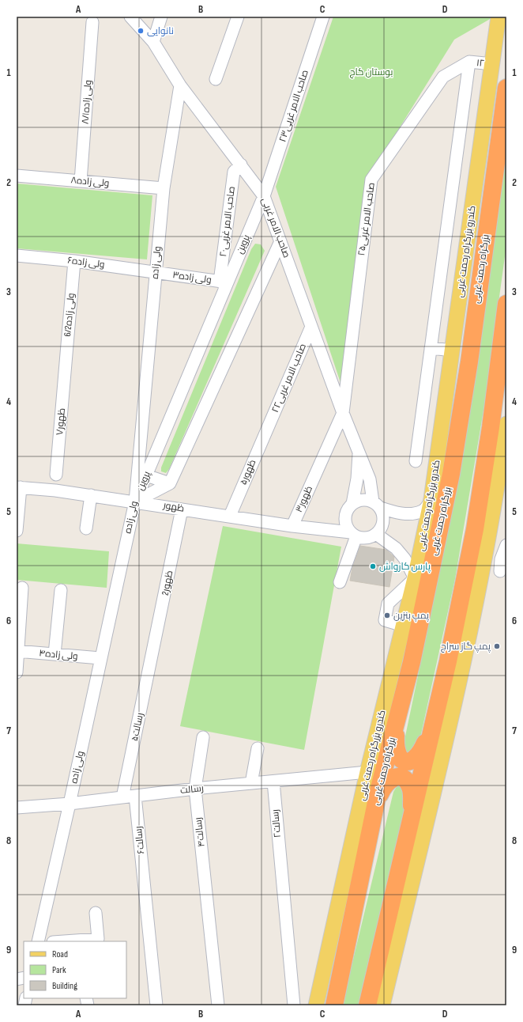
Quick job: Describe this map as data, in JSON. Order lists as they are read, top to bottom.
{
  "streets": {
    "highway": ["بزرگراه رحمت غربی"],
    "main road": ["کندرو بزرگراه رحمت غربی"],
    "street": [
      "۱۲",
      "ولی زاده۸/۱",
      "صاحب الامر غربی۲۳",
      "ولی زاده۸",
      "صاحب الامر غربی۲۵",
      "صاحب الامر غربی۲۰",
      "صاحب الامر غربی",
      "پروین",
      "ولی زاده۶",
      "ولی زاده",
      "ولی زاده۳",
      "6/2ولی زاده",
      "صاحب الامر غربی٢٢",
      "ظهور۷",
      "ظهور۵",
      "ظهور۳",
      "ظهور",
      "2ظهور",
      "ولی زاده۴",
      "رسالت۵",
      "رسالت",
      "رسالت۲",
      "رسالت۴",
      "رسالت۶"
    ]
  },
  "crossings": [
    ["۱۲", "صاحب الامر غربی۲۵"],
    ["۱۲", "کندرو بزرگراه رحمت غربی"],
    ["ولی زاده۸/۱", "ولی زاده۸"],
    ["صاحب الامر غربی۲۳", "صاحب الامر غربی"],
    ["صاحب الامر غربی۲۳", "پروین"],
    ["ولی زاده۸", "ولی زاده"],
    ["صاحب الامر غربی۲۵", "صاحب الامر غربی"],
    ["صاحب الامر غربی۲۵", "ظهور۳"],
    ["صاحب الامر غربی۲۰", "صاحب الامر غربی"],
    ["صاحب الامر غربی۲۰", "پروین"],
    ["صاحب الامر غربی۲۰", "ولی زاده۳"],
    ["صاحب الامر غربی", "پروین"],
    ["صاحب الامر غربی", "ولی زاده"],
    ["صاحب الامر غربی", "صاحب الامر غربی٢٢"],
    ["صاحب الامر غربی", "ظهور۳"],
    ["صاحب الامر غربی", "ظهور"],
    ["پروین", "ولی زاده"],
    ["پروین", "ولی زاده۳"],
    ["پروین", "ظهور"],
    ["کندرو بزرگراه رحمت غربی", "رسالت"],
    ["ولی زاده۶", "ولی زاده"],
    ["ولی زاده۶", "ولی زاده۳"],
    ["ولی زاده۶", "6/2ولی زاده"],
    ["ولی زاده", "ولی زاده۳"],
    ["ولی زاده", "ظهور"],
    ["ولی زاده", "ولی زاده۴"],
    ["ولی زاده", "رسالت"],
    ["6/2ولی زاده", "ظهور۷"],
    ["صاحب الامر غربی٢٢", "ظهور۵"],
    ["ظهور۵", "ظهور"],
    ["ظهور۳", "ظهور"],
    ["ظهور", "2ظهور"],
    ["2ظهور", "رسالت۵"],
    ["رسالت۵", "رسالت"],
    ["رسالت", "رسالت۲"],
    ["رسالت", "رسالت۴"],
    ["رسالت", "رسالت۶"]
  ],
  "parks": ["بوستان کاج"],
  "places": [
    "نانوایی",
    "پارس کارواش",
    "پمپ بنزین",
    "پمپ گاز سراج"
  ],
  "legend": ["Road", "Park", "Building"],
  "grid": {
    "columns": [
      "A",
      "B",
      "C",
      "D"
    ],
    "rows": [
      "1",
      "2",
      "3",
      "4",
      "5",
      "6",
      "7",
      "8",
      "9"
    ]
  }
}
